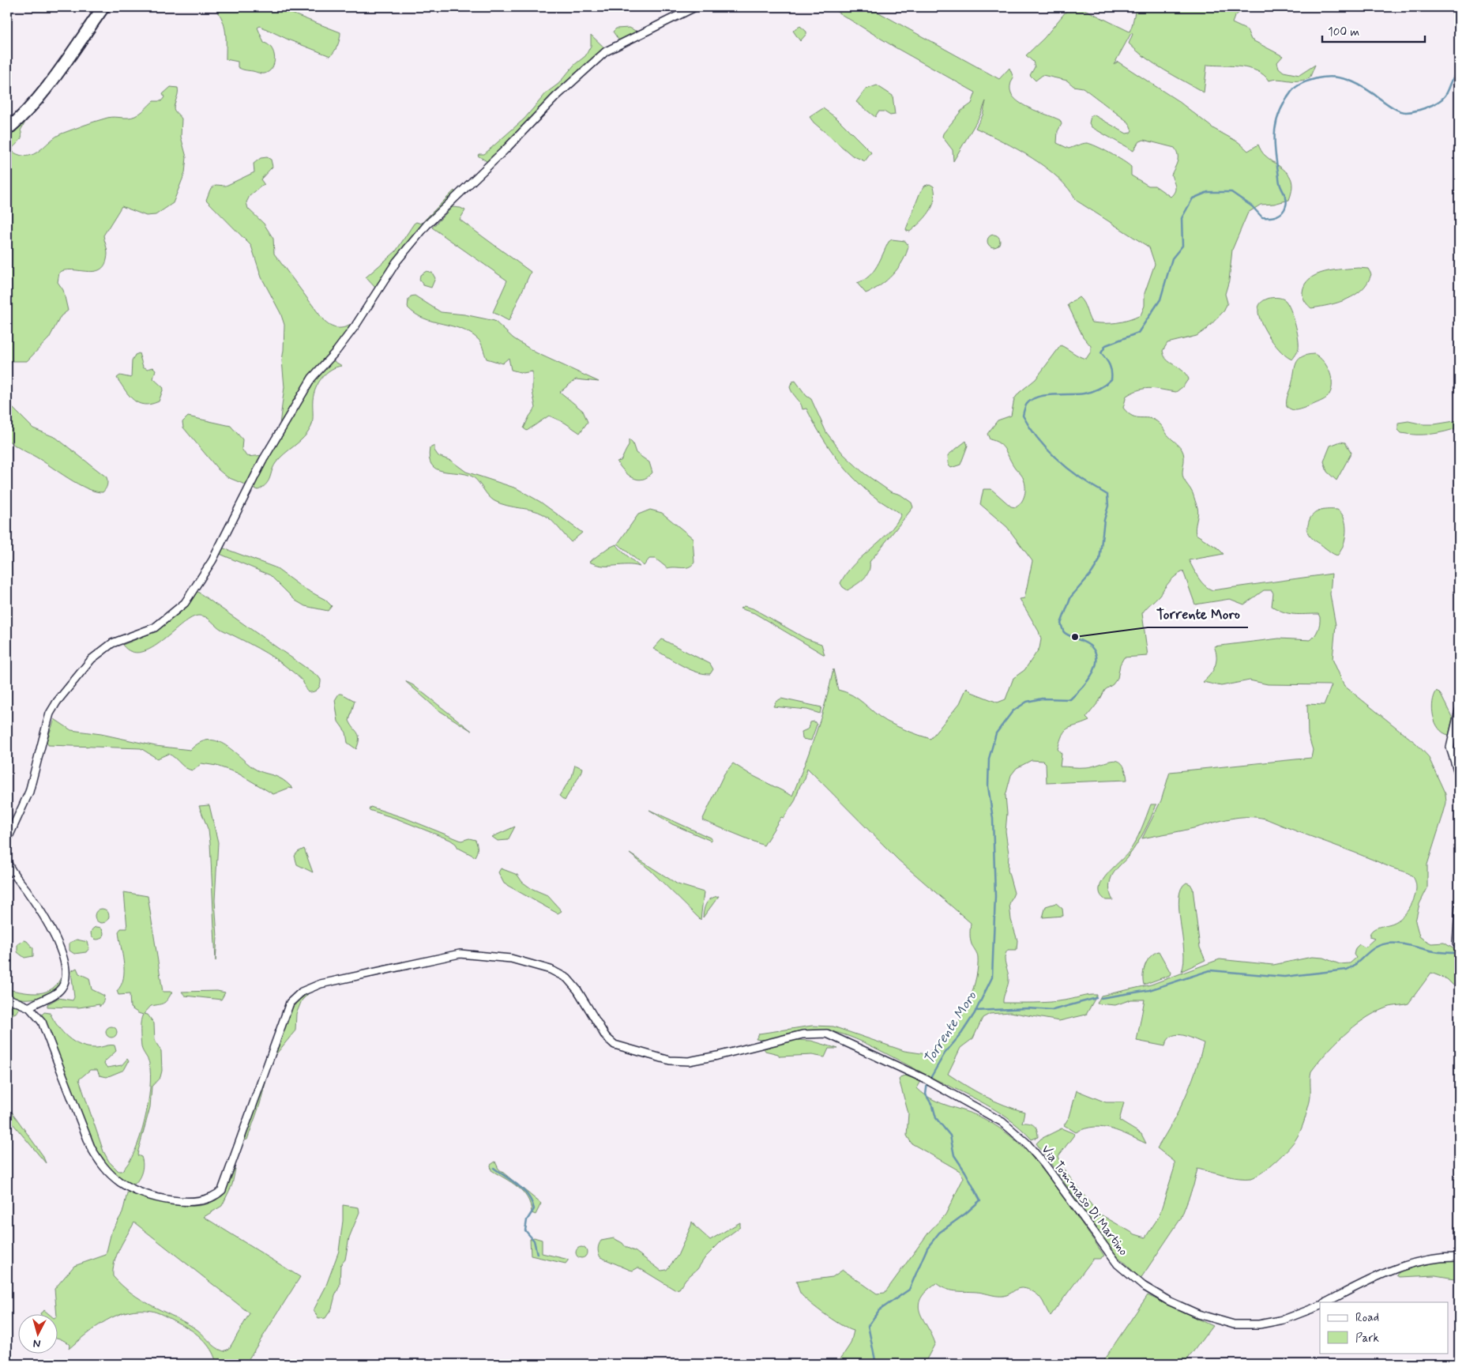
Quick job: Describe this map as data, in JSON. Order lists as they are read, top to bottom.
{
  "streets": {
    "street": ["Via Tommaso Di Martino"]
  },
  "water": ["Torrente Moro"],
  "places": ["Torrente Moro"],
  "legend": ["Road", "Park"],
  "scale_bar": "100 m",
  "north": "bottom"
}
